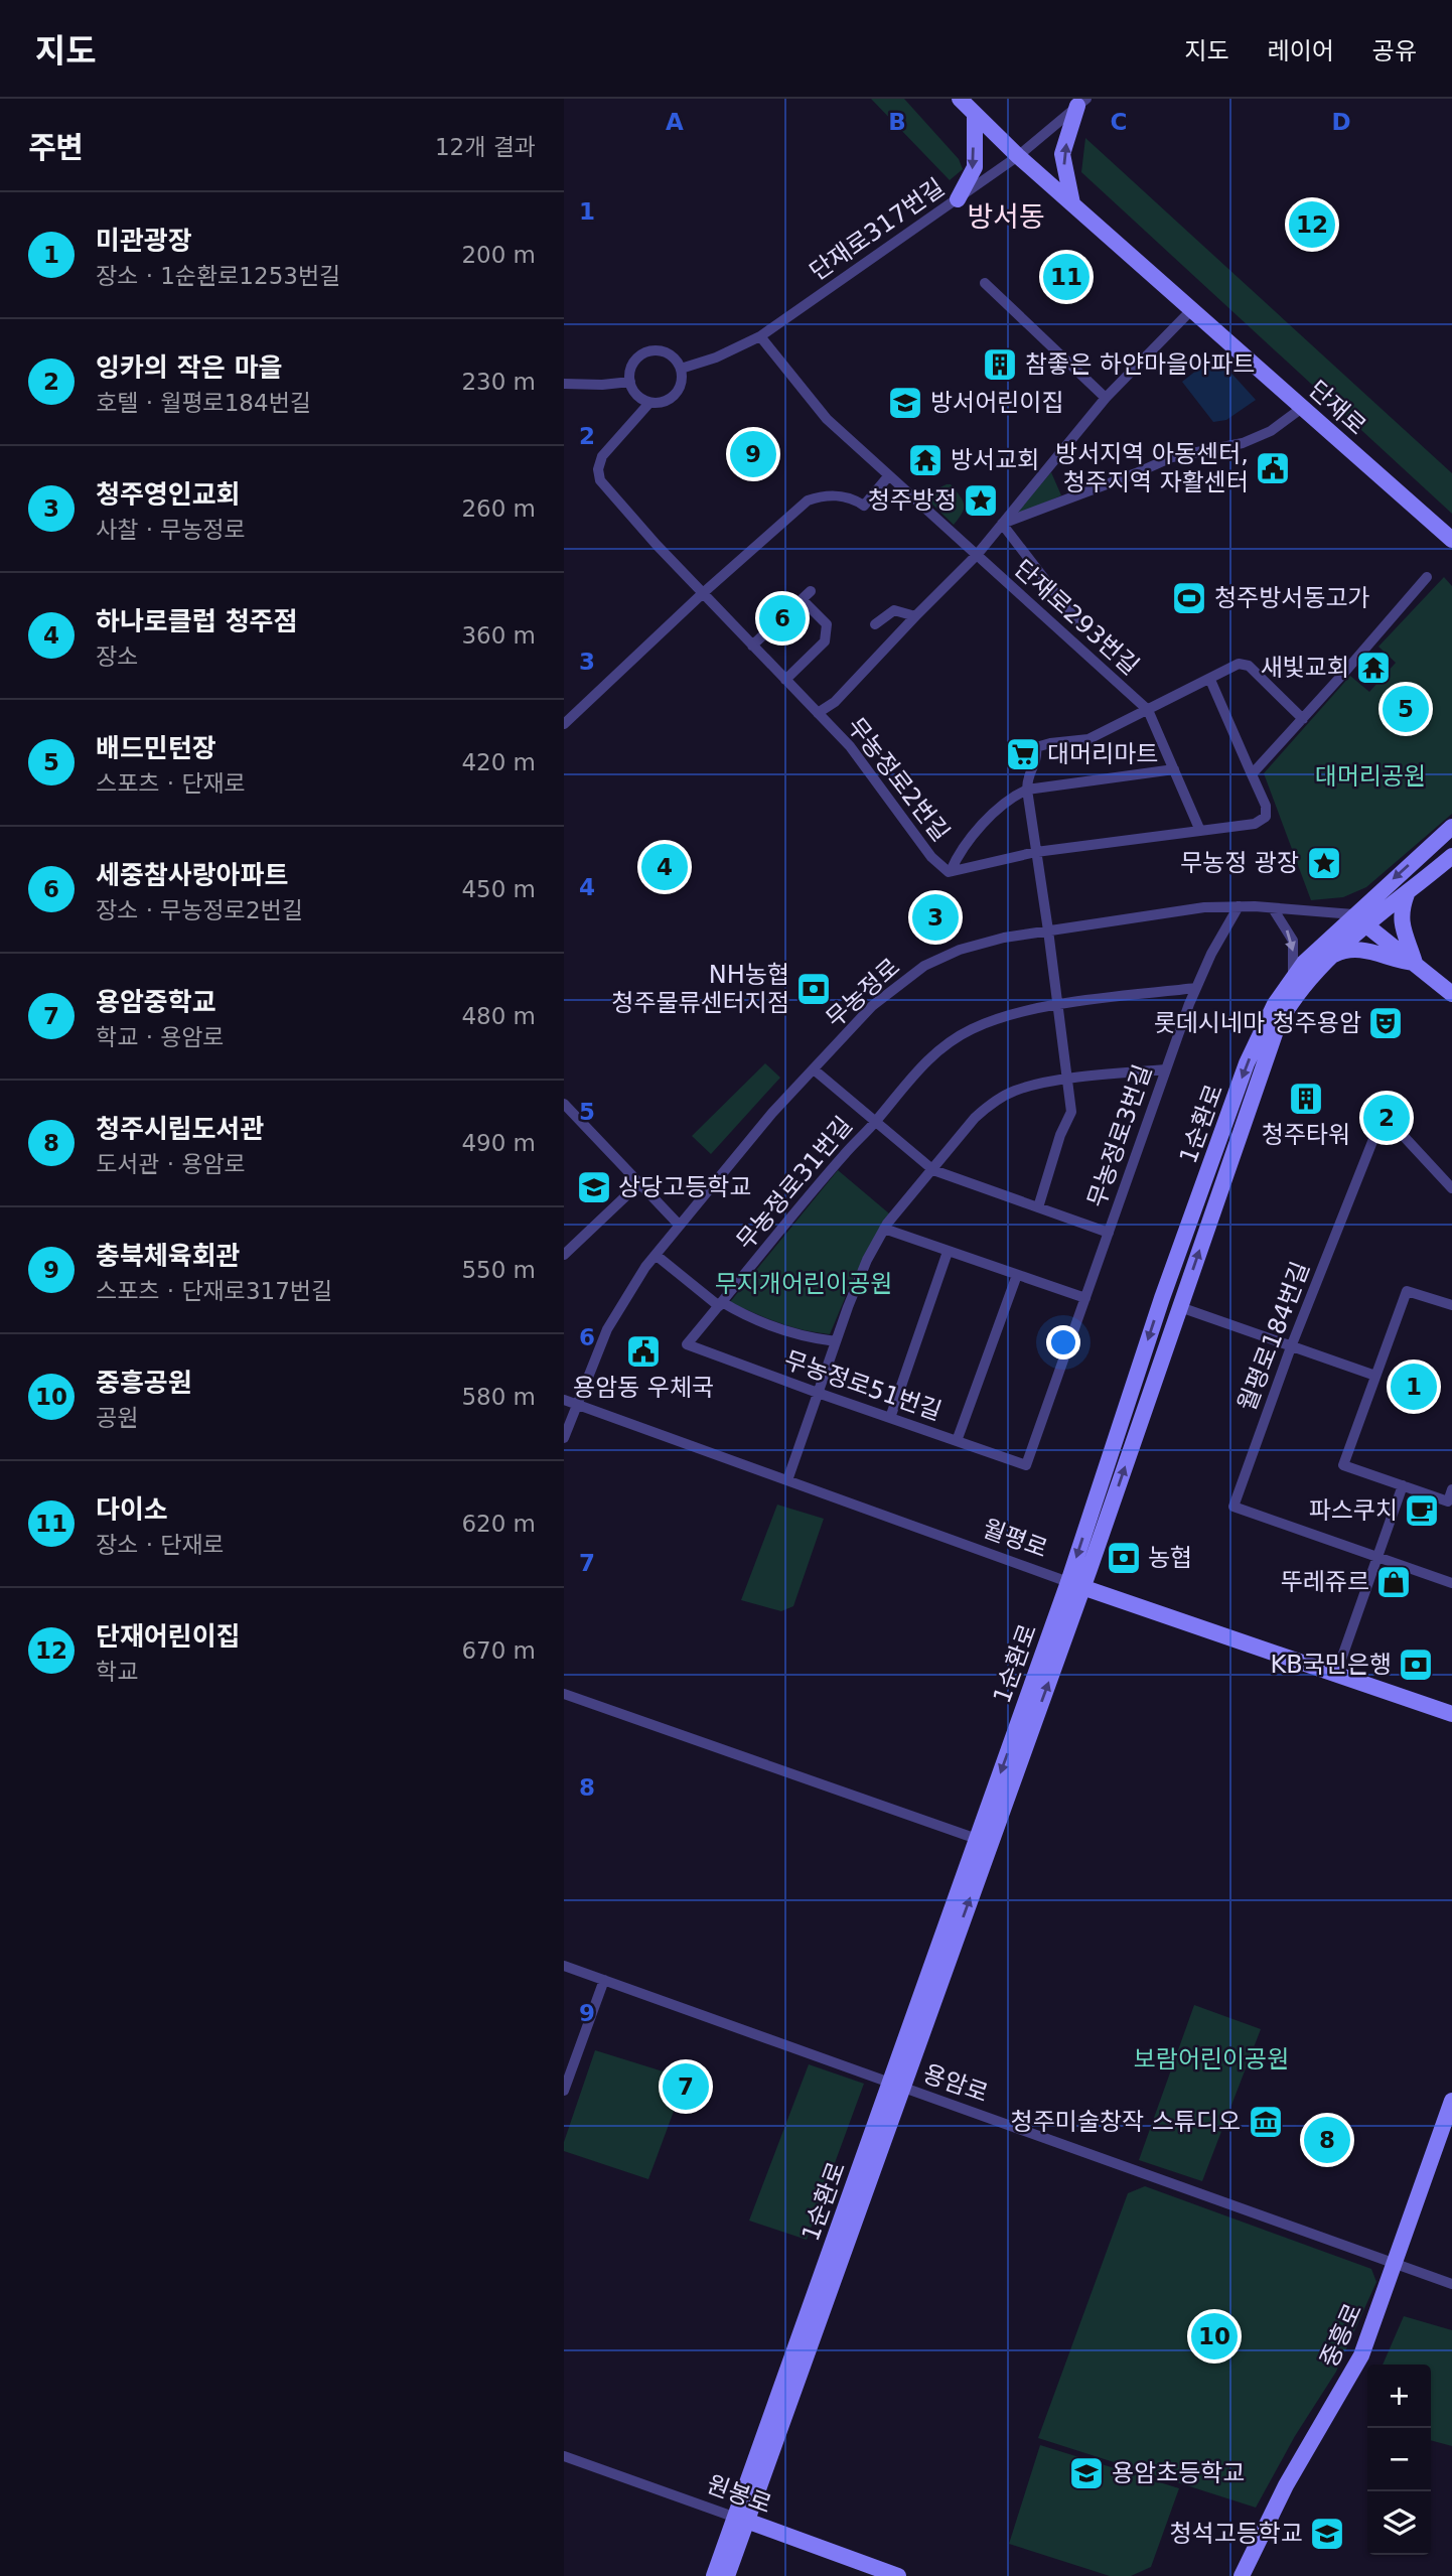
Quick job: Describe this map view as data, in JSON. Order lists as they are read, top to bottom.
{
  "streets": {
    "street": [
      "단재로317번길",
      "단재로",
      "단재로293번길",
      "무농정로2번길",
      "무농정로",
      "1순환로",
      "무농정로3번길",
      "무농정로31번길",
      "월평로184번길",
      "무농정로51번길",
      "월평로",
      "용암로",
      "중흥로",
      "원봉로"
    ]
  },
  "crossings": [
    ["단재로317번길", "단재로"],
    ["단재로317번길", "단재로293번길"],
    ["무농정로", "1순환로"],
    ["무농정로", "무농정로3번길"],
    ["무농정로", "무농정로31번길"],
    ["무농정로", "월평로"],
    ["1순환로", "월평로"],
    ["1순환로", "용암로"],
    ["1순환로", "원봉로"],
    ["무농정로3번길", "무농정로31번길"],
    ["무농정로3번길", "무농정로51번길"],
    ["무농정로31번길", "무농정로51번길"],
    ["용암로", "중흥로"]
  ],
  "districts": ["방서동"],
  "parks": ["대머리공원", "무지개어린이공원", "보람어린이공원"],
  "places": {
    "building": ["참좋은 하얀마을아파트", "청주타워"],
    "school or university": [
      "방서어린이집",
      "상당고등학교",
      "용암초등학교",
      "청석고등학교"
    ],
    "temple": ["방서교회", "새빛교회"],
    "public building": ["방서지역 아동센터, 청주지역 자활센터", "용암동 우체국"],
    "place": ["청주방정", "무농정 광장"],
    "sports": ["청주방서동고가"],
    "supermarket": ["대머리마트"],
    "bank": ["NH농협 청주물류센터지점", "농협", "KB국민은행"],
    "theatre": ["롯데시네마 청주용암"],
    "cafe": ["파스쿠치"],
    "shop": ["뚜레쥬르"],
    "museum": ["청주미술창작 스튜디오"]
  },
  "page": {
    "header": "지도",
    "nav": ["지도", "레이어", "공유"],
    "heading": ["주변", "12개 결과"],
    "list": [
      {
        "mark": "1",
        "name": "미관광장",
        "note": "장소 · 1순환로1253번길",
        "value": "200 m"
      },
      {
        "mark": "2",
        "name": "잉카의 작은 마을",
        "note": "호텔 · 월평로184번길",
        "value": "230 m"
      },
      {
        "mark": "3",
        "name": "청주영인교회",
        "note": "사찰 · 무농정로",
        "value": "260 m"
      },
      {
        "mark": "4",
        "name": "하나로클럽 청주점",
        "note": "장소",
        "value": "360 m"
      },
      {
        "mark": "5",
        "name": "배드민턴장",
        "note": "스포츠 · 단재로",
        "value": "420 m"
      },
      {
        "mark": "6",
        "name": "세중참사랑아파트",
        "note": "장소 · 무농정로2번길",
        "value": "450 m"
      },
      {
        "mark": "7",
        "name": "용암중학교",
        "note": "학교 · 용암로",
        "value": "480 m"
      },
      {
        "mark": "8",
        "name": "청주시립도서관",
        "note": "도서관 · 용암로",
        "value": "490 m"
      },
      {
        "mark": "9",
        "name": "충북체육회관",
        "note": "스포츠 · 단재로317번길",
        "value": "550 m"
      },
      {
        "mark": "10",
        "name": "중흥공원",
        "note": "공원",
        "value": "580 m"
      },
      {
        "mark": "11",
        "name": "다이소",
        "note": "장소 · 단재로",
        "value": "620 m"
      },
      {
        "mark": "12",
        "name": "단재어린이집",
        "note": "학교",
        "value": "670 m"
      }
    ],
    "pins": [
      "12",
      "11",
      "9",
      "6",
      "5",
      "4",
      "3",
      "2",
      "1",
      "7",
      "8",
      "10"
    ],
    "map_buttons": ["+", "−"]
  },
  "grid": {
    "columns": [
      "A",
      "B",
      "C",
      "D"
    ],
    "rows": [
      "1",
      "2",
      "3",
      "4",
      "5",
      "6",
      "7",
      "8",
      "9"
    ]
  }
}
